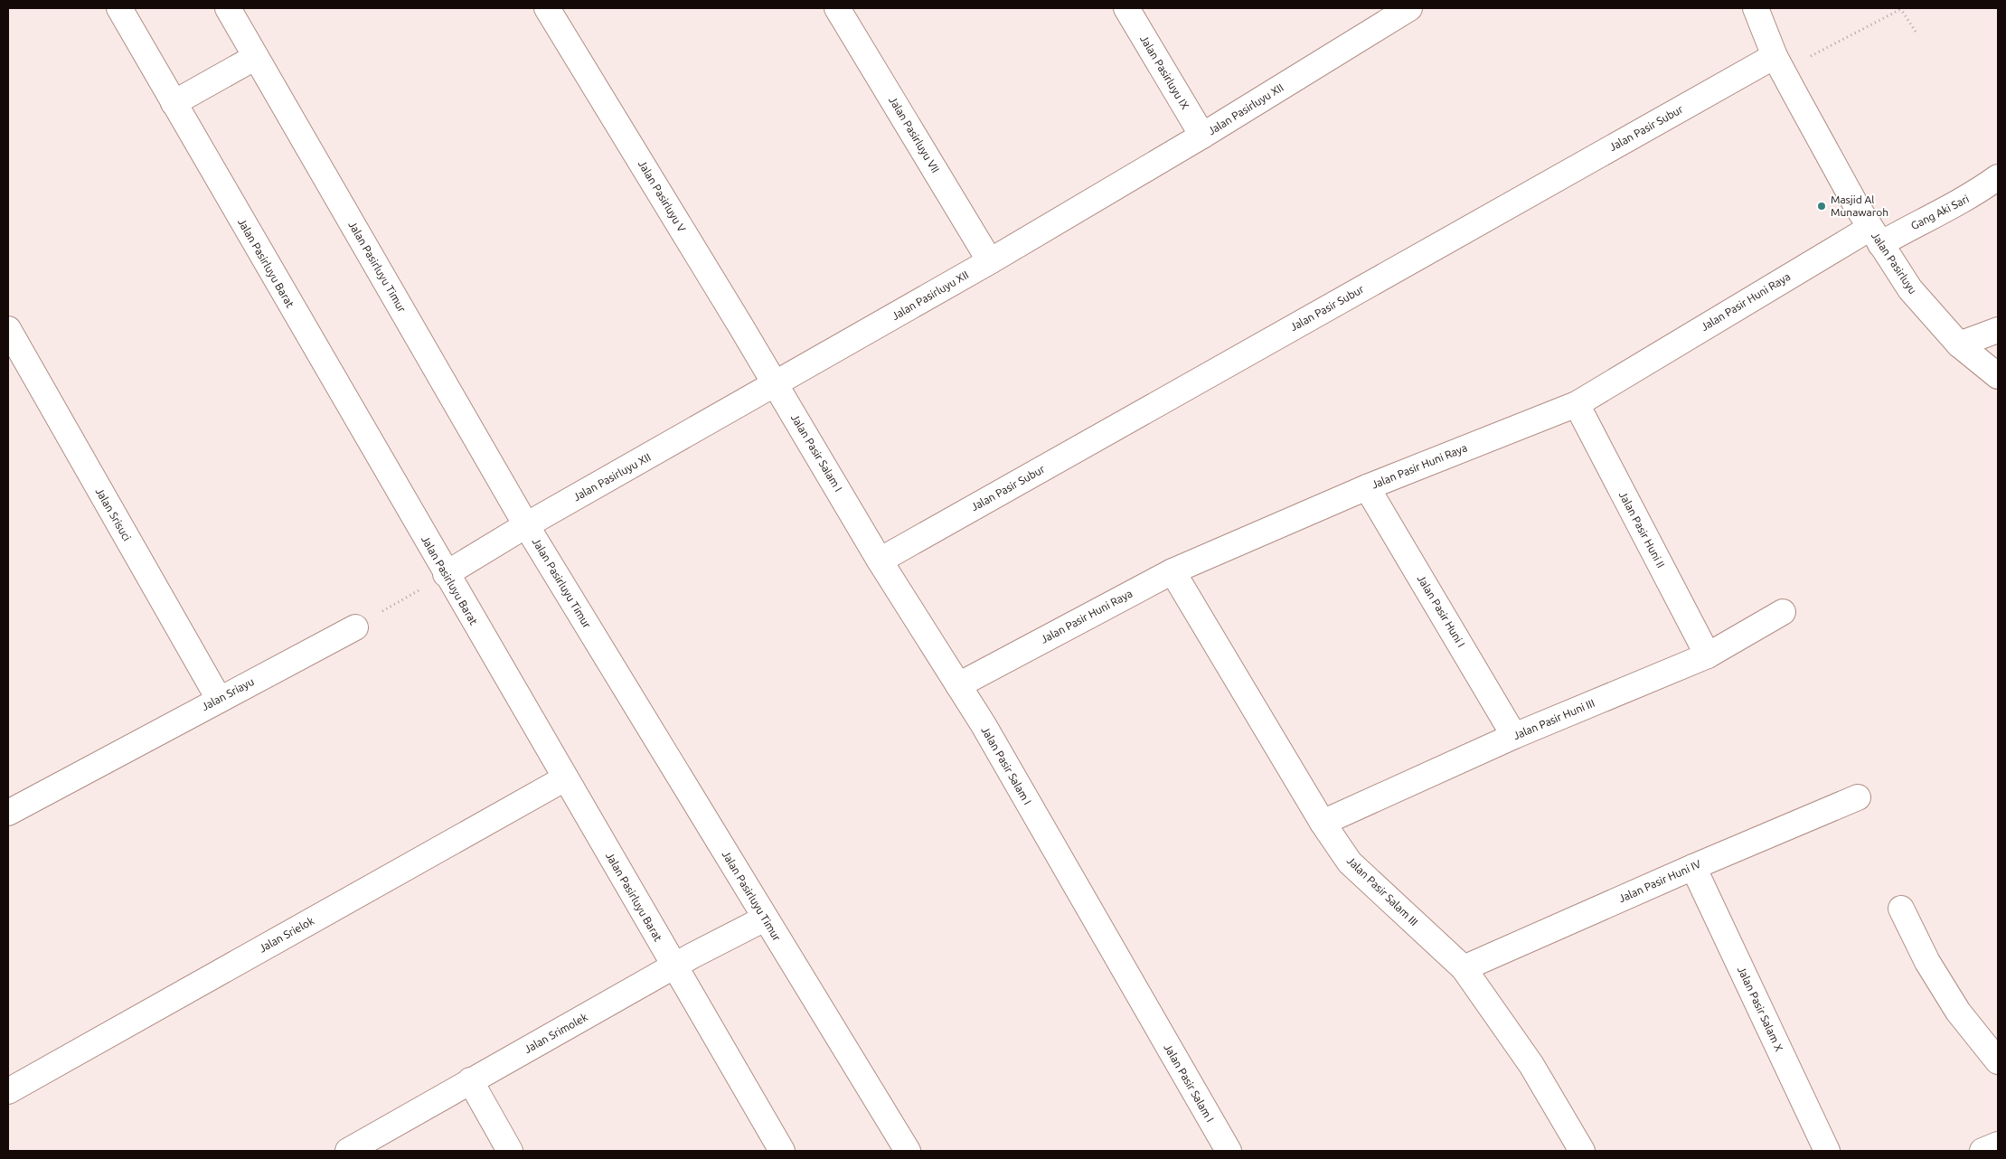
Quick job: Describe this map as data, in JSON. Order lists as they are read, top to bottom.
{
  "streets": {
    "street": [
      "Jalan Pasirluyu IX",
      "Jalan Pasirluyu XII",
      "Jalan Pasir Subur",
      "Jalan Pasirluyu VII",
      "Jalan Pasirluyu V",
      "Gang Aki Sari",
      "Jalan Pasirluyu Barat",
      "Jalan Pasirluyu",
      "Jalan Pasirluyu Timur",
      "Jalan Pasir Huni Raya",
      "Jalan Pasir Salam I",
      "Jalan Srisuci",
      "Jalan Pasir Huni II",
      "Jalan Pasir Huni I",
      "Jalan Sriayu",
      "Jalan Pasir Huni III",
      "Jalan Pasir Huni IV",
      "Jalan Pasir Salam III",
      "Jalan Srielok",
      "Jalan Pasir Salam X",
      "Jalan Srimolek"
    ]
  },
  "crossings": [
    ["Jalan Pasirluyu IX", "Jalan Pasirluyu XII"],
    ["Jalan Pasirluyu XII", "Jalan Pasirluyu VII"],
    ["Jalan Pasirluyu XII", "Jalan Pasirluyu V"],
    ["Jalan Pasirluyu XII", "Jalan Pasirluyu Barat"],
    ["Jalan Pasirluyu XII", "Jalan Pasirluyu Timur"],
    ["Jalan Pasirluyu XII", "Jalan Pasir Salam I"],
    ["Jalan Pasir Subur", "Jalan Pasirluyu"],
    ["Jalan Pasir Subur", "Jalan Pasir Salam I"],
    ["Jalan Pasirluyu V", "Jalan Pasir Salam I"],
    ["Gang Aki Sari", "Jalan Pasirluyu"],
    ["Gang Aki Sari", "Jalan Pasir Huni Raya"],
    ["Jalan Pasirluyu Barat", "Jalan Srielok"],
    ["Jalan Pasirluyu Barat", "Jalan Srimolek"],
    ["Jalan Pasirluyu", "Jalan Pasir Huni Raya"],
    ["Jalan Pasirluyu Timur", "Jalan Srimolek"],
    ["Jalan Pasir Huni Raya", "Jalan Pasir Salam I"],
    ["Jalan Pasir Huni Raya", "Jalan Pasir Huni II"],
    ["Jalan Pasir Huni Raya", "Jalan Pasir Huni I"],
    ["Jalan Pasir Huni Raya", "Jalan Pasir Salam III"],
    ["Jalan Srisuci", "Jalan Sriayu"],
    ["Jalan Pasir Huni II", "Jalan Pasir Huni III"],
    ["Jalan Pasir Huni I", "Jalan Pasir Huni III"],
    ["Jalan Pasir Huni III", "Jalan Pasir Salam III"],
    ["Jalan Pasir Huni IV", "Jalan Pasir Salam III"],
    ["Jalan Pasir Huni IV", "Jalan Pasir Salam X"]
  ],
  "places": ["Masjid Al Munawaroh"]
}
